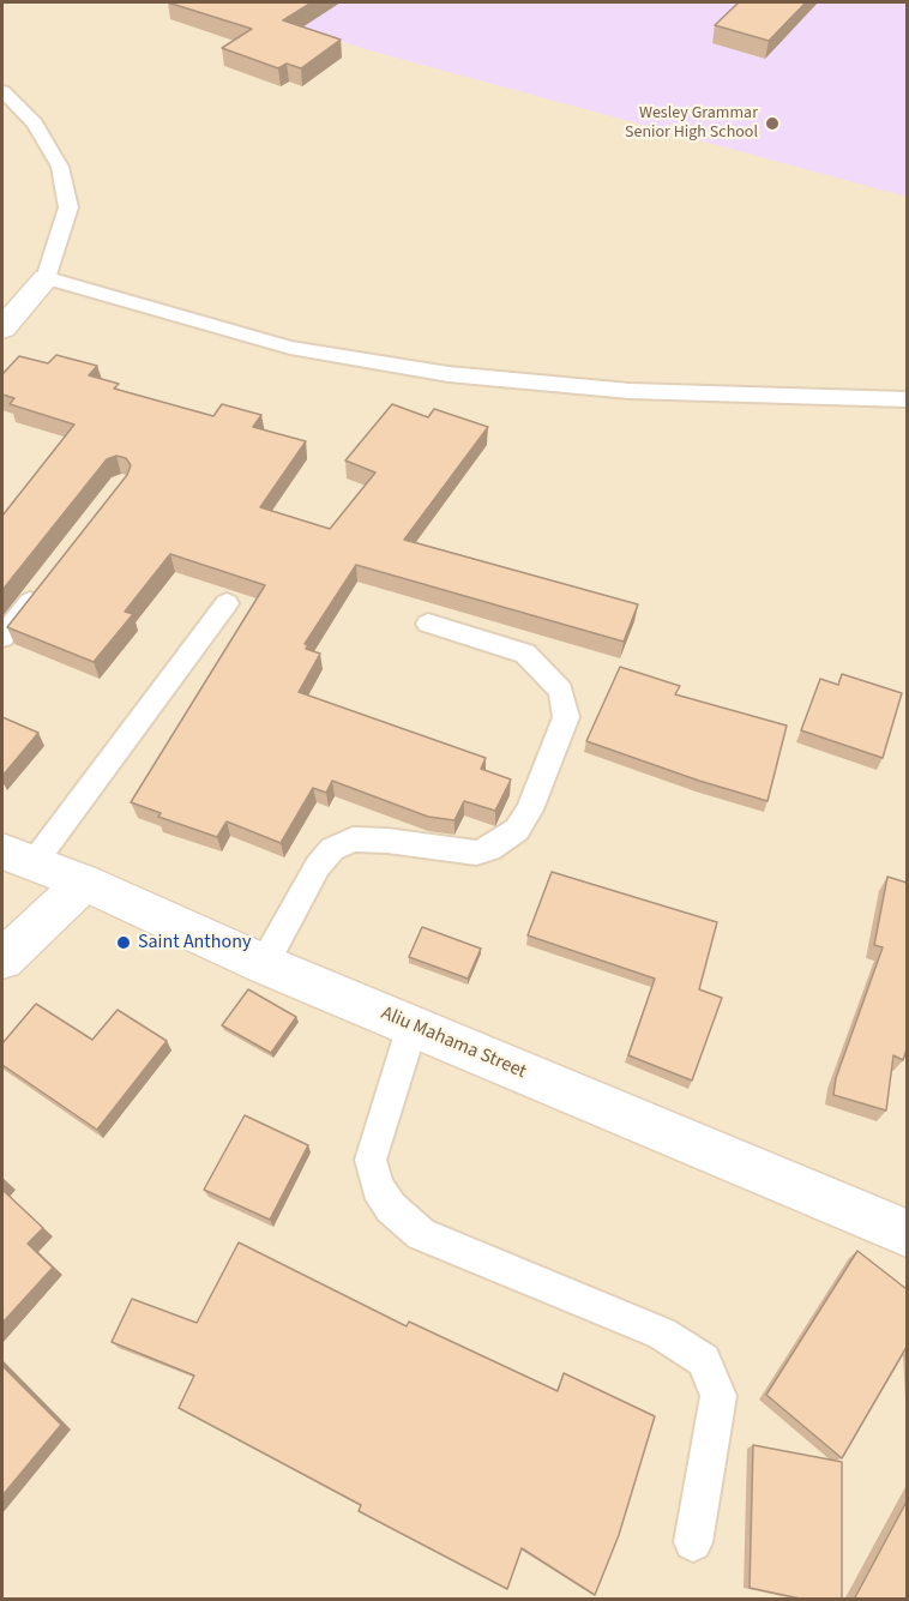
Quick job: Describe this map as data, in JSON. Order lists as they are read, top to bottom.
{
  "streets": {
    "street": ["Aliu Mahama Street"]
  },
  "places": ["Wesley Grammar Senior High School", "Saint Anthony"]
}
